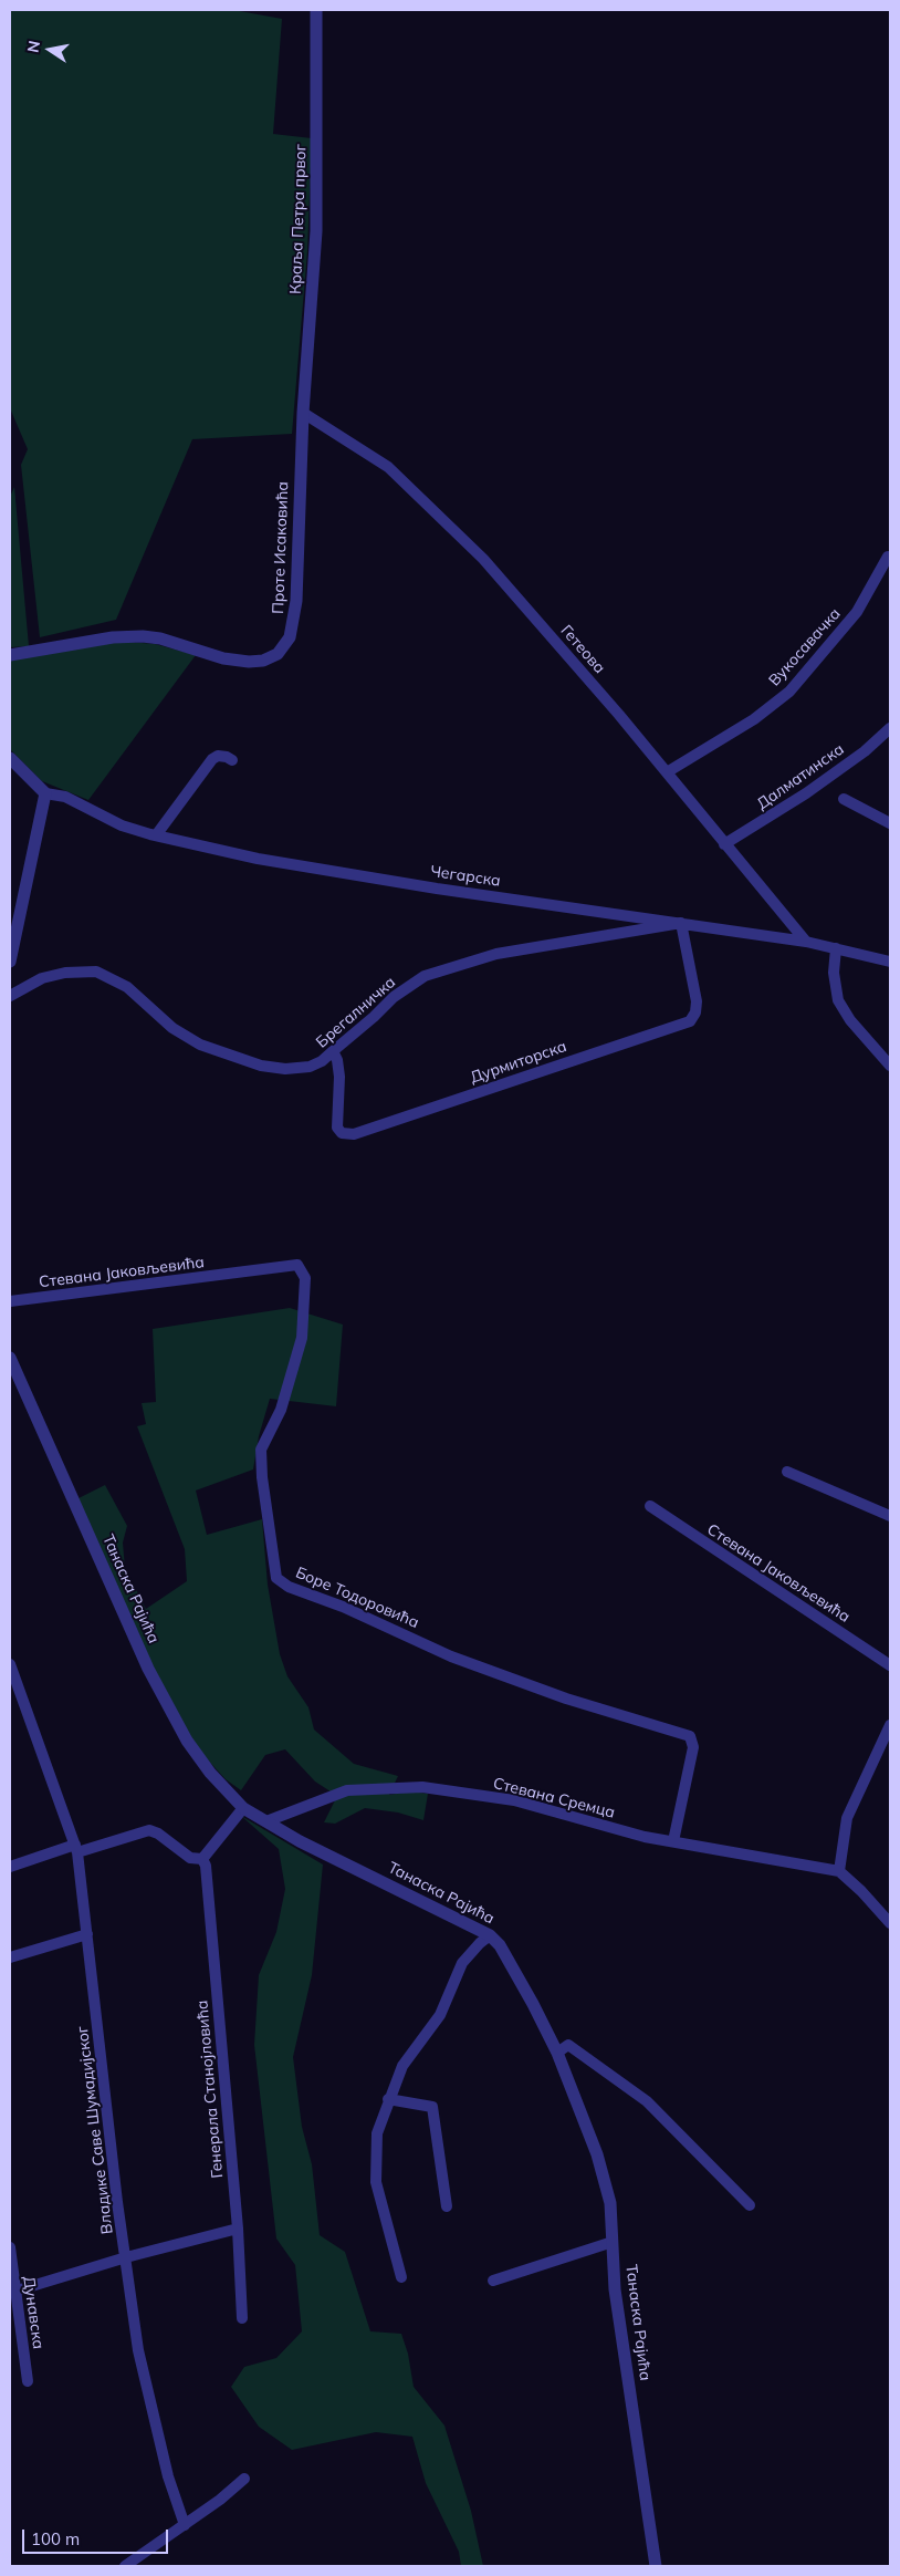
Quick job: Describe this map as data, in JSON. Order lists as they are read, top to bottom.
{
  "streets": {
    "street": [
      "Краља Петра првог",
      "Проте Исаковића",
      "Вукосавачка",
      "Гетеова",
      "Далматинска",
      "Чегарска",
      "Брегалничка",
      "Дурмиторска",
      "Стевана Јаковљевића",
      "Танаска Рајића",
      "Боре Тодоровића",
      "Стевана Сремца",
      "Генерала Станојловића",
      "Владике Саве Шумадијског",
      "Дунавска"
    ]
  },
  "crossings": [
    ["Краља Петра првог", "Проте Исаковића"],
    ["Краља Петра првог", "Гетеова"],
    ["Вукосавачка", "Гетеова"],
    ["Гетеова", "Далматинска"],
    ["Гетеова", "Чегарска"],
    ["Чегарска", "Брегалничка"],
    ["Чегарска", "Дурмиторска"],
    ["Брегалничка", "Дурмиторска"],
    ["Стевана Јаковљевића", "Боре Тодоровића"],
    ["Танаска Рајића", "Стевана Сремца"],
    ["Боре Тодоровића", "Стевана Сремца"]
  ],
  "scale_bar": "100 m",
  "north": "left"
}
